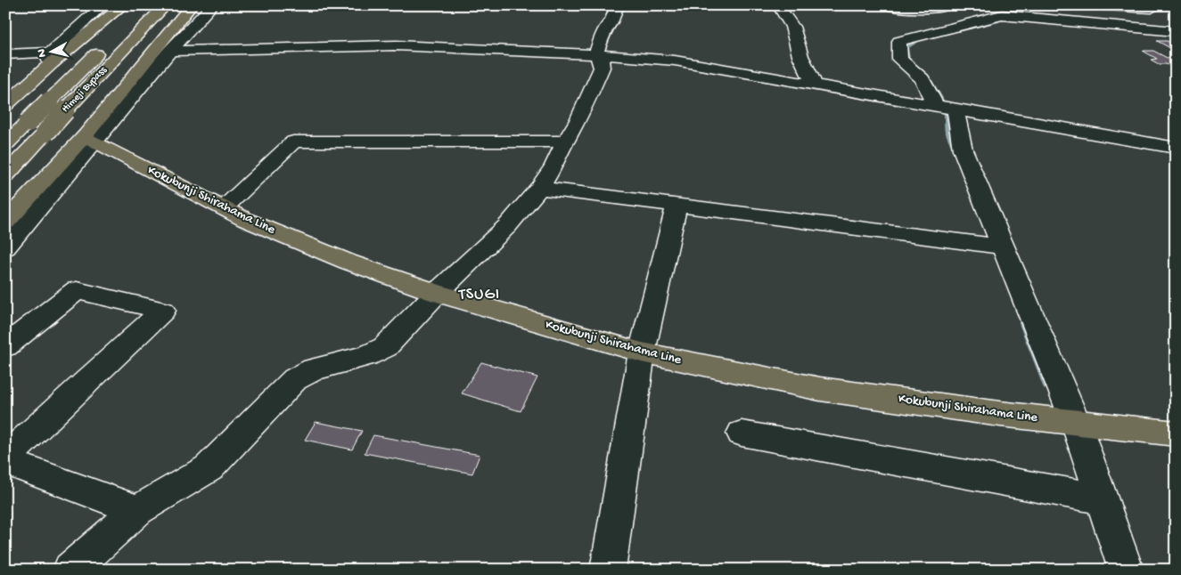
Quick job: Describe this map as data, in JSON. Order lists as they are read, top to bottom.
{
  "streets": {
    "main road": ["Himeji Bypass", "Kokubunji Shirahama Line"]
  },
  "districts": ["TSUGI"],
  "north": "left"
}
